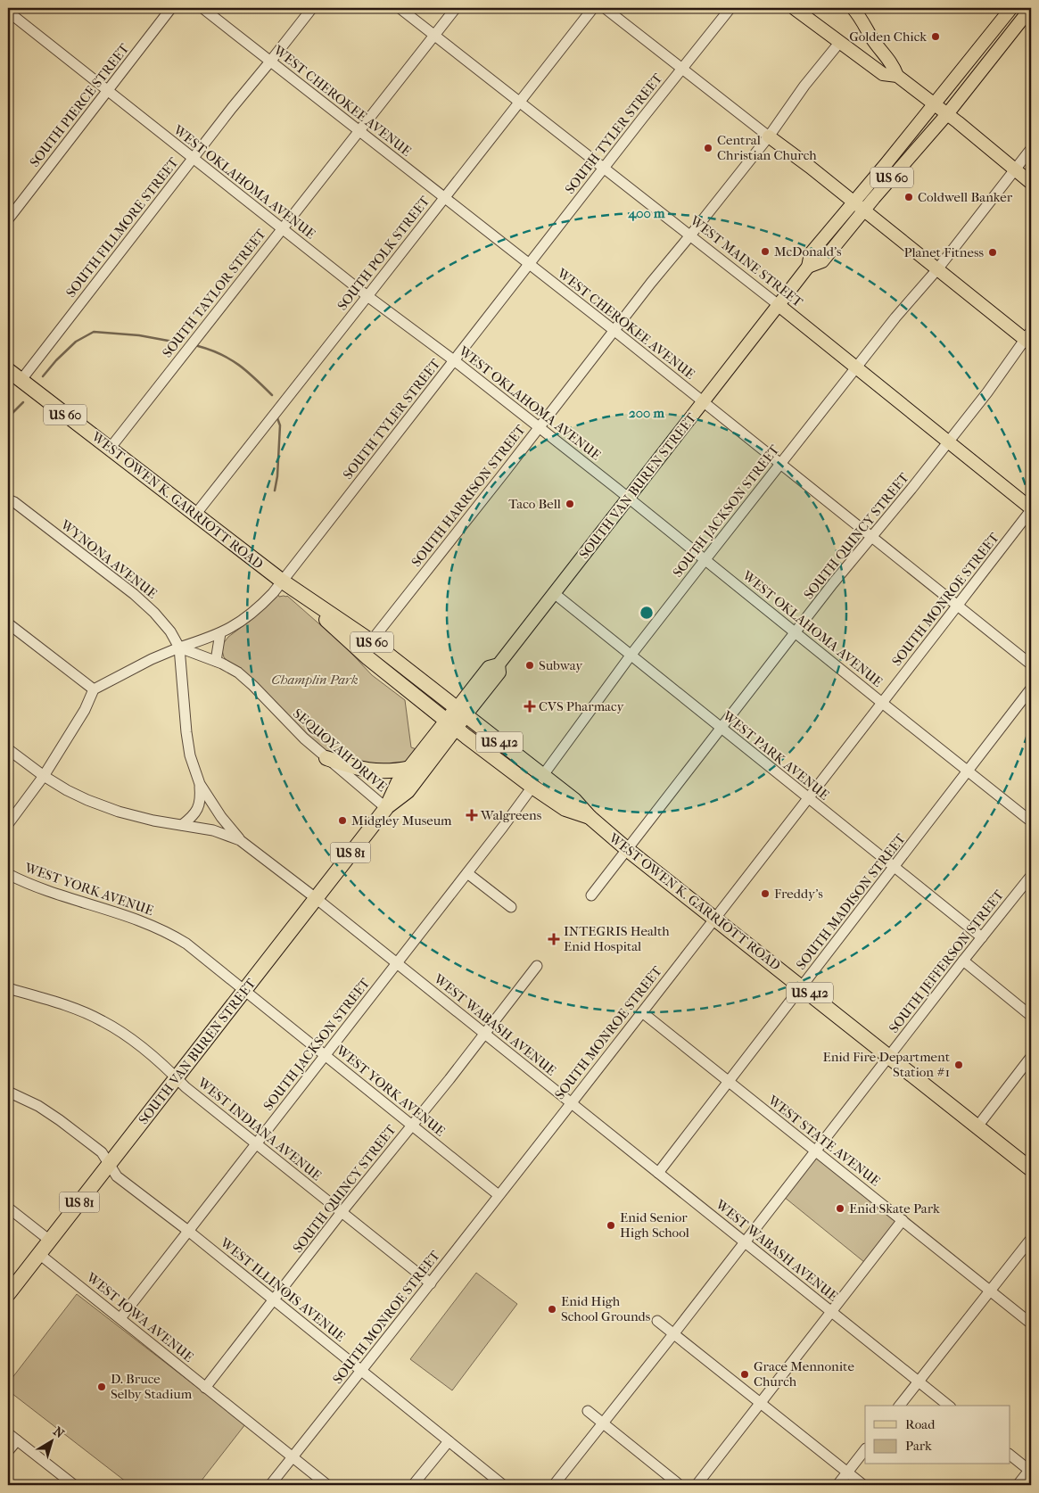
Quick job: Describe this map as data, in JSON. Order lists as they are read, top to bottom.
{
  "streets": {
    "highway": [
      "US 60",
      "SOUTH VAN BUREN STREET",
      "WEST OWEN K. GARRIOTT ROAD",
      "US 412",
      "US 81"
    ],
    "main road": ["WEST MAINE STREET"],
    "street": [
      "WEST CHEROKEE AVENUE",
      "SOUTH PIERCE STREET",
      "SOUTH TYLER STREET",
      "WEST OKLAHOMA AVENUE",
      "SOUTH FILLMORE STREET",
      "SOUTH POLK STREET",
      "SOUTH TAYLOR STREET",
      "SOUTH HARRISON STREET",
      "SOUTH JACKSON STREET",
      "SOUTH QUINCY STREET",
      "WYNONA AVENUE",
      "SOUTH MONROE STREET",
      "SEQUOYAH DRIVE",
      "WEST PARK AVENUE",
      "WEST YORK AVENUE",
      "SOUTH MADISON STREET",
      "SOUTH JEFFERSON STREET",
      "WEST WABASH AVENUE",
      "WEST INDIANA AVENUE",
      "WEST STATE AVENUE",
      "WEST ILLINOIS AVENUE",
      "WEST IOWA AVENUE"
    ]
  },
  "crossings": [
    ["WEST CHEROKEE AVENUE", "SOUTH TYLER STREET"],
    ["WEST CHEROKEE AVENUE", "SOUTH FILLMORE STREET"],
    ["WEST CHEROKEE AVENUE", "SOUTH POLK STREET"],
    ["WEST CHEROKEE AVENUE", "SOUTH TAYLOR STREET"],
    ["WEST CHEROKEE AVENUE", "SOUTH VAN BUREN STREET"],
    ["WEST CHEROKEE AVENUE", "SOUTH HARRISON STREET"],
    ["WEST CHEROKEE AVENUE", "SOUTH JACKSON STREET"],
    ["WEST CHEROKEE AVENUE", "SOUTH QUINCY STREET"],
    ["WEST CHEROKEE AVENUE", "SOUTH MONROE STREET"],
    ["SOUTH PIERCE STREET", "WEST OKLAHOMA AVENUE"],
    ["SOUTH TYLER STREET", "WEST OKLAHOMA AVENUE"],
    ["SOUTH TYLER STREET", "WEST MAINE STREET"],
    ["SOUTH TYLER STREET", "WEST OWEN K. GARRIOTT ROAD"],
    ["SOUTH TYLER STREET", "WYNONA AVENUE"],
    ["SOUTH TYLER STREET", "SEQUOYAH DRIVE"],
    ["US 60", "SOUTH VAN BUREN STREET"],
    ["WEST OKLAHOMA AVENUE", "SOUTH FILLMORE STREET"],
    ["WEST OKLAHOMA AVENUE", "SOUTH POLK STREET"],
    ["WEST OKLAHOMA AVENUE", "SOUTH TAYLOR STREET"],
    ["WEST OKLAHOMA AVENUE", "SOUTH VAN BUREN STREET"],
    ["WEST OKLAHOMA AVENUE", "SOUTH HARRISON STREET"],
    ["WEST OKLAHOMA AVENUE", "SOUTH JACKSON STREET"],
    ["WEST OKLAHOMA AVENUE", "SOUTH QUINCY STREET"],
    ["WEST OKLAHOMA AVENUE", "SOUTH MONROE STREET"],
    ["WEST OKLAHOMA AVENUE", "SOUTH MADISON STREET"],
    ["SOUTH FILLMORE STREET", "WEST OWEN K. GARRIOTT ROAD"],
    ["SOUTH POLK STREET", "WEST MAINE STREET"],
    ["SOUTH POLK STREET", "WEST OWEN K. GARRIOTT ROAD"],
    ["WEST MAINE STREET", "SOUTH TAYLOR STREET"],
    ["WEST MAINE STREET", "SOUTH VAN BUREN STREET"],
    ["WEST MAINE STREET", "SOUTH HARRISON STREET"],
    ["WEST MAINE STREET", "SOUTH JACKSON STREET"],
    ["WEST MAINE STREET", "SOUTH QUINCY STREET"],
    ["WEST MAINE STREET", "SOUTH MONROE STREET"],
    ["SOUTH TAYLOR STREET", "WEST OWEN K. GARRIOTT ROAD"],
    ["SOUTH VAN BUREN STREET", "WEST OWEN K. GARRIOTT ROAD"],
    ["SOUTH VAN BUREN STREET", "SEQUOYAH DRIVE"],
    ["SOUTH VAN BUREN STREET", "WEST PARK AVENUE"],
    ["SOUTH VAN BUREN STREET", "WEST YORK AVENUE"],
    ["SOUTH VAN BUREN STREET", "WEST WABASH AVENUE"],
    ["SOUTH VAN BUREN STREET", "WEST INDIANA AVENUE"],
    ["SOUTH VAN BUREN STREET", "WEST ILLINOIS AVENUE"],
    ["SOUTH VAN BUREN STREET", "WEST IOWA AVENUE"],
    ["SOUTH HARRISON STREET", "WEST OWEN K. GARRIOTT ROAD"],
    ["WEST OWEN K. GARRIOTT ROAD", "SOUTH JACKSON STREET"],
    ["WEST OWEN K. GARRIOTT ROAD", "SOUTH QUINCY STREET"],
    ["WEST OWEN K. GARRIOTT ROAD", "SOUTH MONROE STREET"],
    ["WEST OWEN K. GARRIOTT ROAD", "SOUTH MADISON STREET"],
    ["WEST OWEN K. GARRIOTT ROAD", "SOUTH JEFFERSON STREET"],
    ["SOUTH JACKSON STREET", "WEST PARK AVENUE"],
    ["SOUTH JACKSON STREET", "WEST YORK AVENUE"],
    ["SOUTH JACKSON STREET", "WEST WABASH AVENUE"],
    ["SOUTH JACKSON STREET", "WEST INDIANA AVENUE"],
    ["SOUTH JACKSON STREET", "WEST ILLINOIS AVENUE"],
    ["SOUTH JACKSON STREET", "WEST IOWA AVENUE"],
    ["SOUTH QUINCY STREET", "WEST PARK AVENUE"],
    ["SOUTH QUINCY STREET", "WEST YORK AVENUE"],
    ["SOUTH QUINCY STREET", "WEST WABASH AVENUE"],
    ["SOUTH QUINCY STREET", "WEST INDIANA AVENUE"],
    ["SOUTH QUINCY STREET", "WEST ILLINOIS AVENUE"],
    ["SOUTH QUINCY STREET", "WEST IOWA AVENUE"],
    ["WYNONA AVENUE", "SEQUOYAH DRIVE"],
    ["WYNONA AVENUE", "WEST WABASH AVENUE"],
    ["SOUTH MONROE STREET", "WEST PARK AVENUE"],
    ["SOUTH MONROE STREET", "WEST YORK AVENUE"],
    ["SOUTH MONROE STREET", "WEST WABASH AVENUE"],
    ["SOUTH MONROE STREET", "WEST INDIANA AVENUE"],
    ["SOUTH MONROE STREET", "WEST STATE AVENUE"],
    ["SOUTH MONROE STREET", "WEST ILLINOIS AVENUE"],
    ["SOUTH MONROE STREET", "WEST IOWA AVENUE"],
    ["WEST PARK AVENUE", "SOUTH MADISON STREET"],
    ["WEST PARK AVENUE", "SOUTH JEFFERSON STREET"],
    ["SOUTH MADISON STREET", "WEST WABASH AVENUE"],
    ["SOUTH MADISON STREET", "WEST STATE AVENUE"],
    ["SOUTH JEFFERSON STREET", "WEST WABASH AVENUE"],
    ["SOUTH JEFFERSON STREET", "WEST STATE AVENUE"]
  ],
  "parks": ["Champlin Park"],
  "places": {
    "other": [
      "Golden Chick",
      "Central Christian Church",
      "Coldwell Banker",
      "McDonald's",
      "Planet Fitness",
      "Taco Bell",
      "Subway",
      "Midgley Museum",
      "Freddy's",
      "Enid Fire Department Station #1",
      "Enid Skate Park",
      "Enid Senior High School",
      "Enid High School Grounds",
      "Grace Mennonite Church",
      "D. Bruce Selby Stadium"
    ],
    "health": ["CVS Pharmacy", "Walgreens", "INTEGRIS Health Enid Hospital"]
  },
  "legend": ["Road", "Park"],
  "north": "top right",
  "rings": ["400 m", "200 m"]
}
